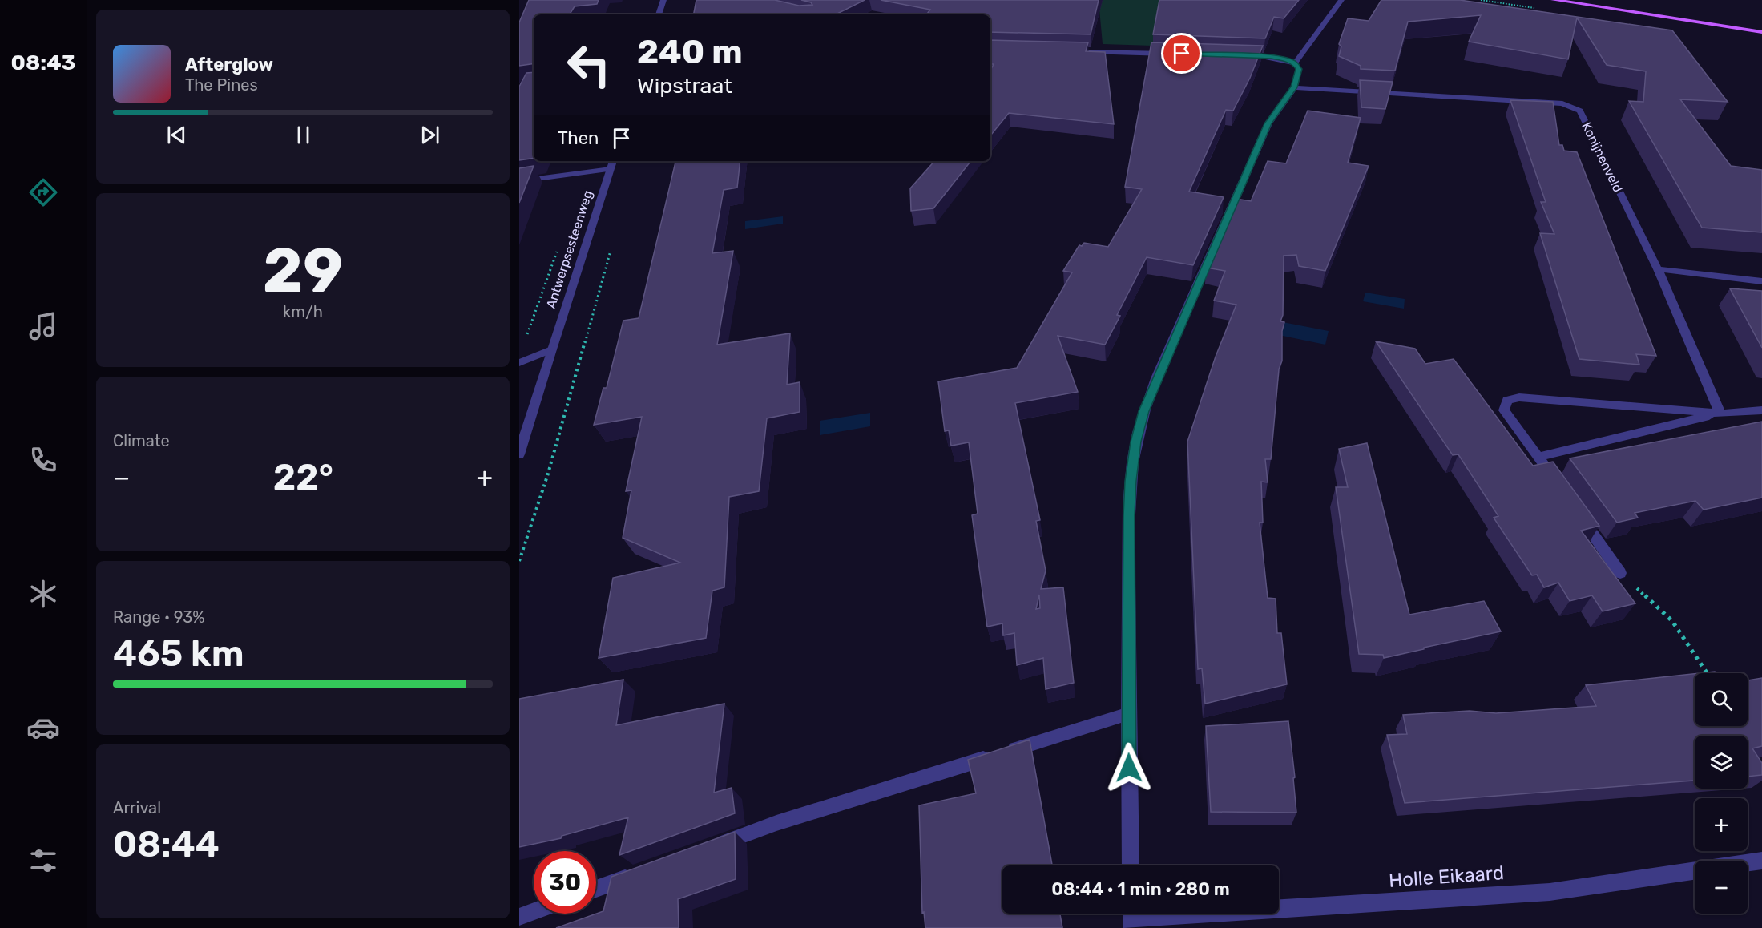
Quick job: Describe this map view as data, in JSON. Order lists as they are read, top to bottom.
{
  "streets": {
    "street": ["Konijnenveld", "Antwerpsesteenweg", "Holle Eikaard"]
  },
  "page": {
    "tabs": "08:43",
    "turn": ["240 m", "Wipstraat"],
    "song": ["Afterglow", "The Pines"],
    "then": "Then",
    "tile": [
      ["29", "km/h"],
      "Climate",
      ["Range · 93%", "465 km"],
      ["Arrival", "08:44"]
    ],
    "heat": ["−", "22°", "+"],
    "map_buttons": ["+", "−"],
    "limit": "30",
    "trip": "08:44 · 1 min · 280 m"
  }
}
